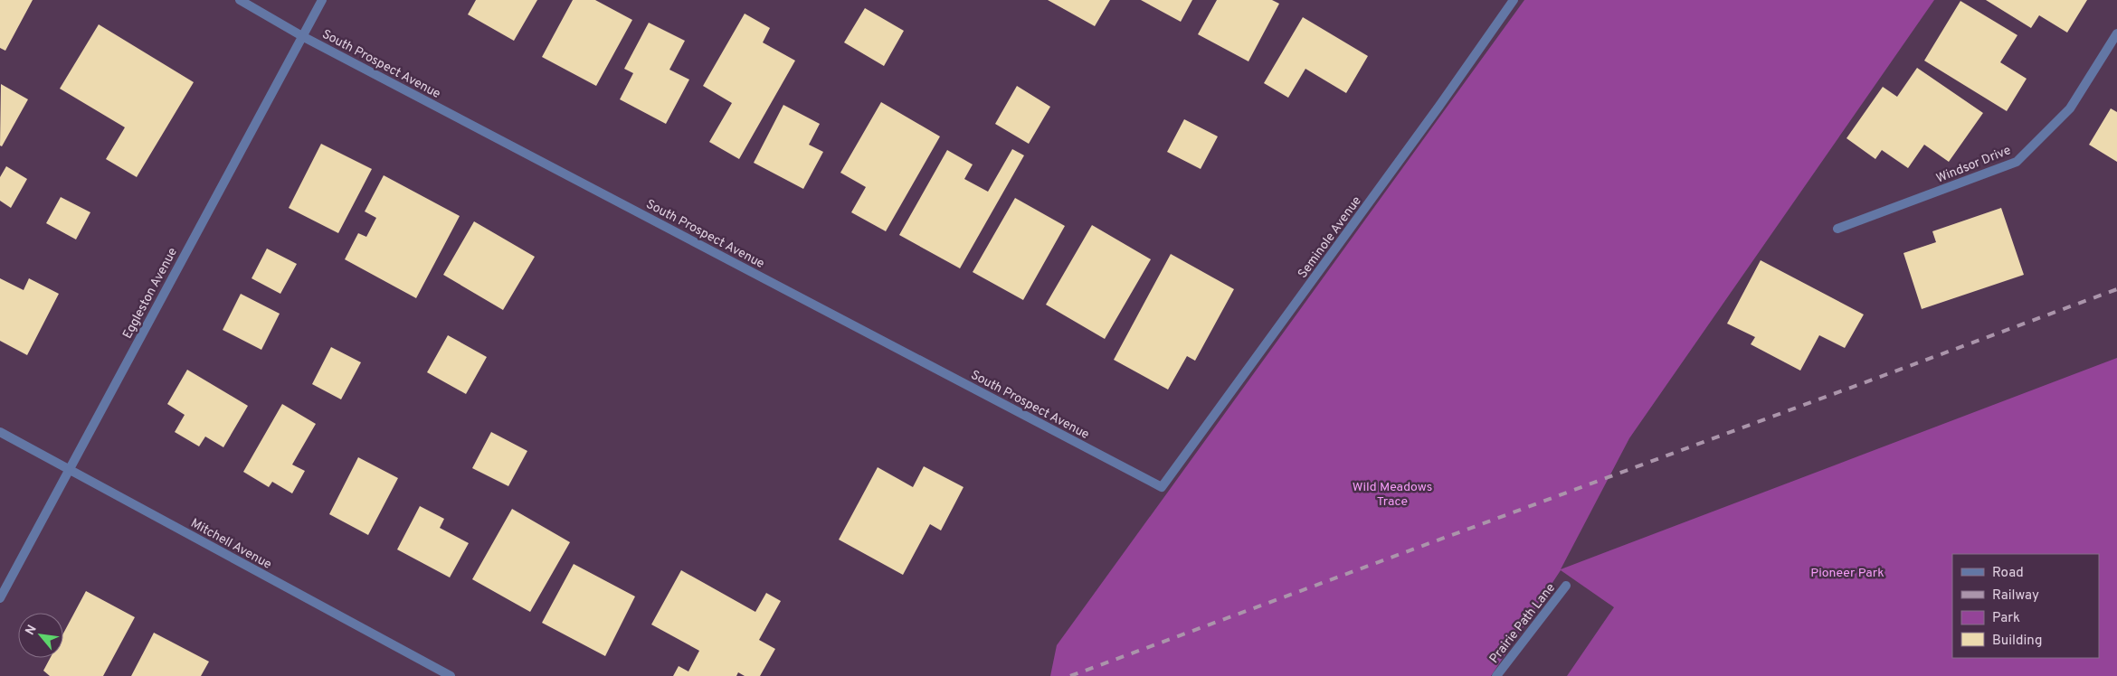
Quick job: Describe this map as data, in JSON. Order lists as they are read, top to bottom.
{
  "streets": {
    "street": [
      "South Prospect Avenue",
      "Windsor Drive",
      "Seminole Avenue",
      "Eggleston Avenue",
      "Mitchell Avenue",
      "Prairie Path Lane"
    ]
  },
  "crossings": [
    ["South Prospect Avenue", "Seminole Avenue"],
    ["South Prospect Avenue", "Eggleston Avenue"],
    ["Eggleston Avenue", "Mitchell Avenue"]
  ],
  "parks": ["Wild Meadows Trace", "Pioneer Park"],
  "legend": [
    "Road",
    "Railway",
    "Park",
    "Building"
  ],
  "north": "top left"
}
